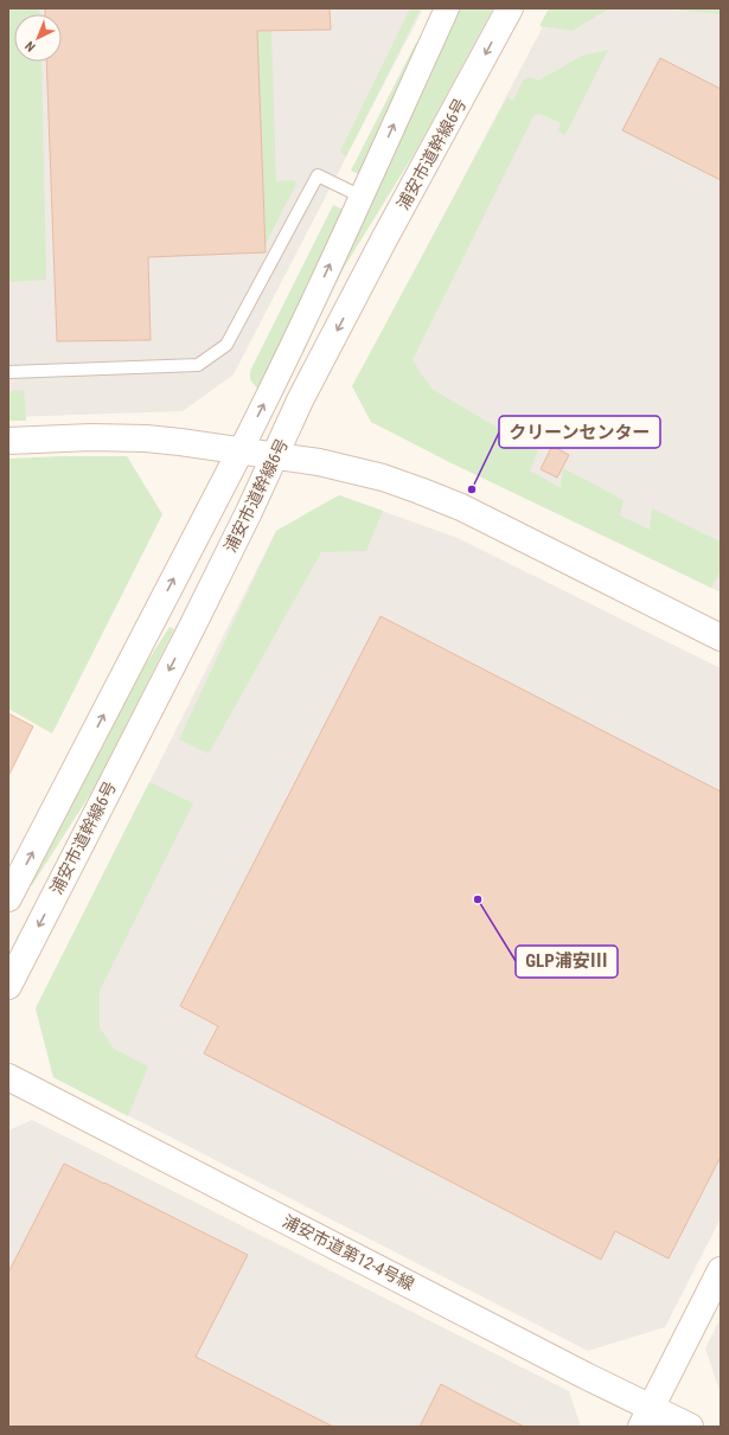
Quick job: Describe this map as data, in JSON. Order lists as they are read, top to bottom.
{
  "streets": {
    "street": ["浦安市道幹線6号", "浦安市道第12-4号線"]
  },
  "places": ["クリーンセンター", "GLP浦安Ⅲ"],
  "north": "bottom left"
}
